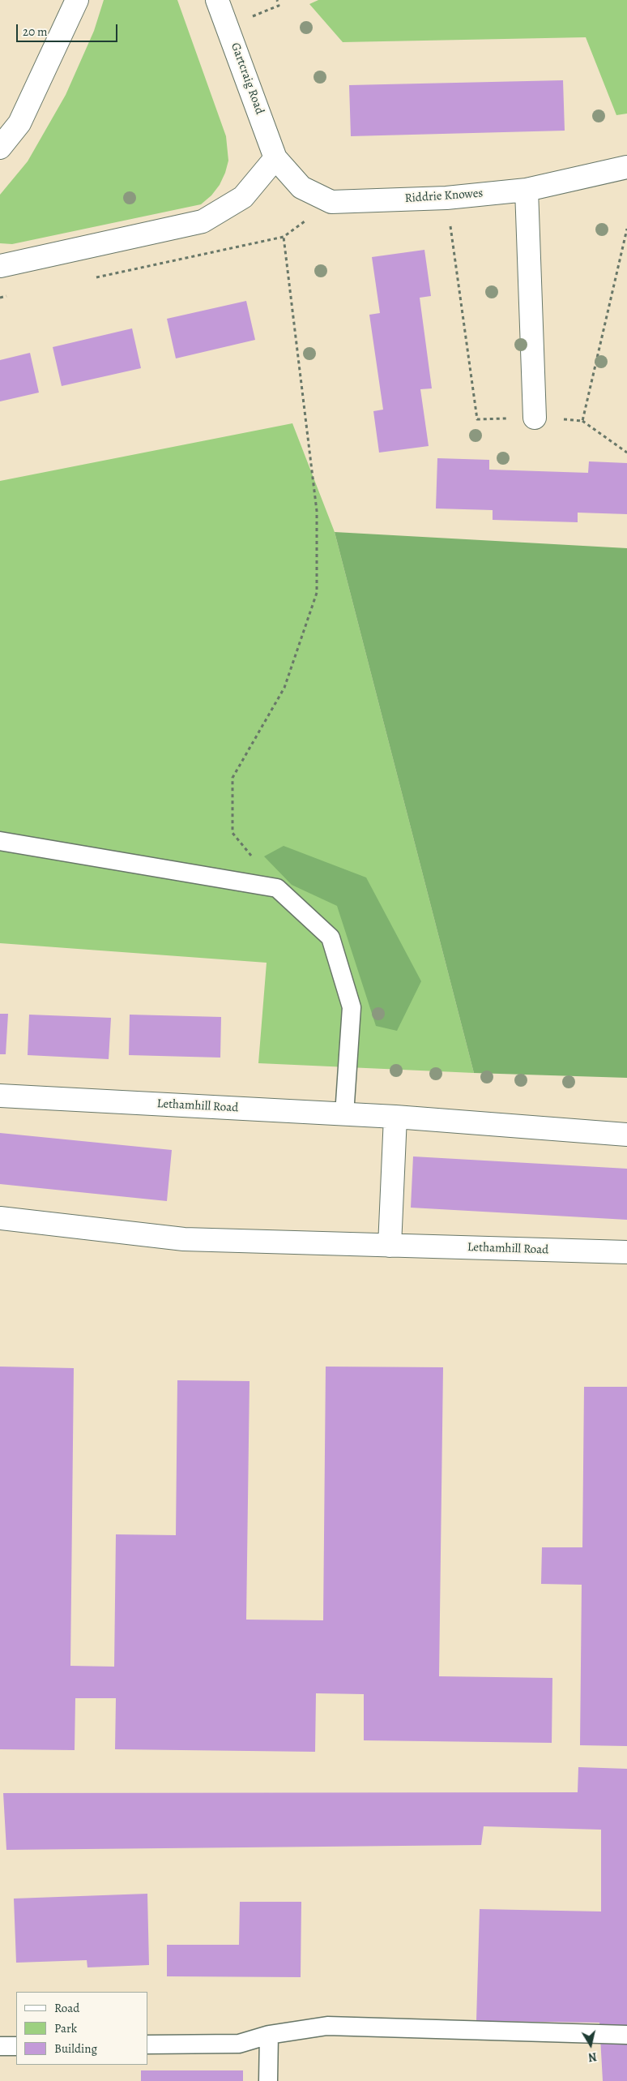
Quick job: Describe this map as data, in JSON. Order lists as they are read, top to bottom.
{
  "streets": {
    "street": ["Gartcraig Road", "Riddrie Knowes", "Lethamhill Road"]
  },
  "crossings": [
    ["Gartcraig Road", "Riddrie Knowes"]
  ],
  "legend": ["Road", "Park", "Building"],
  "scale_bar": "20 m",
  "north": "bottom"
}
